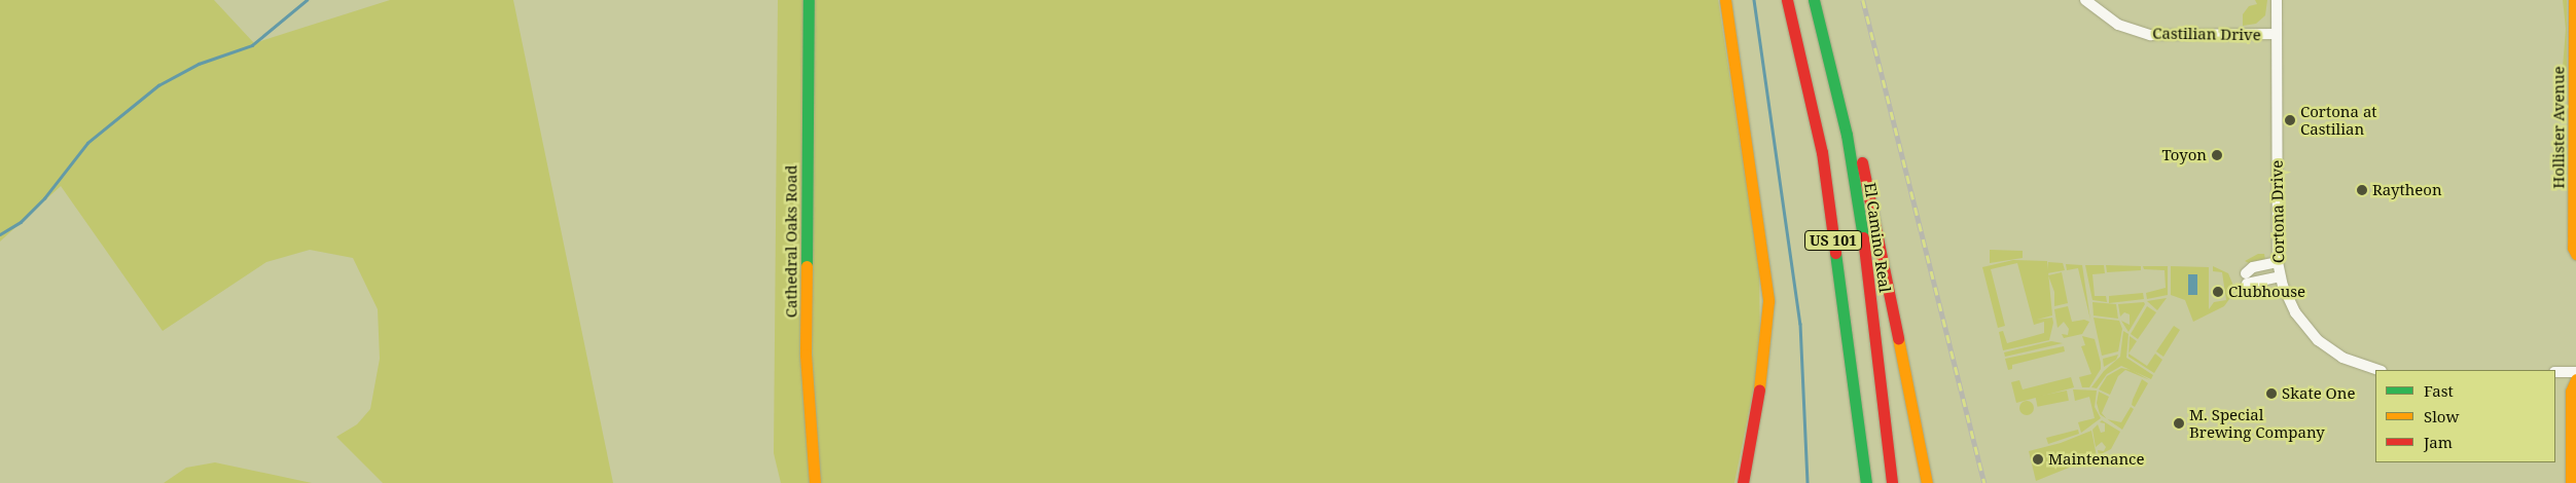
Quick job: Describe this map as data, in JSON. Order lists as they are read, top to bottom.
{
  "streets": {
    "main road": [
      "Hollister Avenue",
      "El Camino Real",
      "US 101",
      "Cathedral Oaks Road"
    ],
    "street": ["Castilian Drive", "Cortona Drive"]
  },
  "crossings": [
    ["Castilian Drive", "Cortona Drive"]
  ],
  "places": [
    "Cortona at Castilian",
    "Toyon",
    "Raytheon",
    "Clubhouse",
    "Skate One",
    "M. Special Brewing Company",
    "Maintenance"
  ],
  "legend": ["Fast", "Slow", "Jam"]
}
